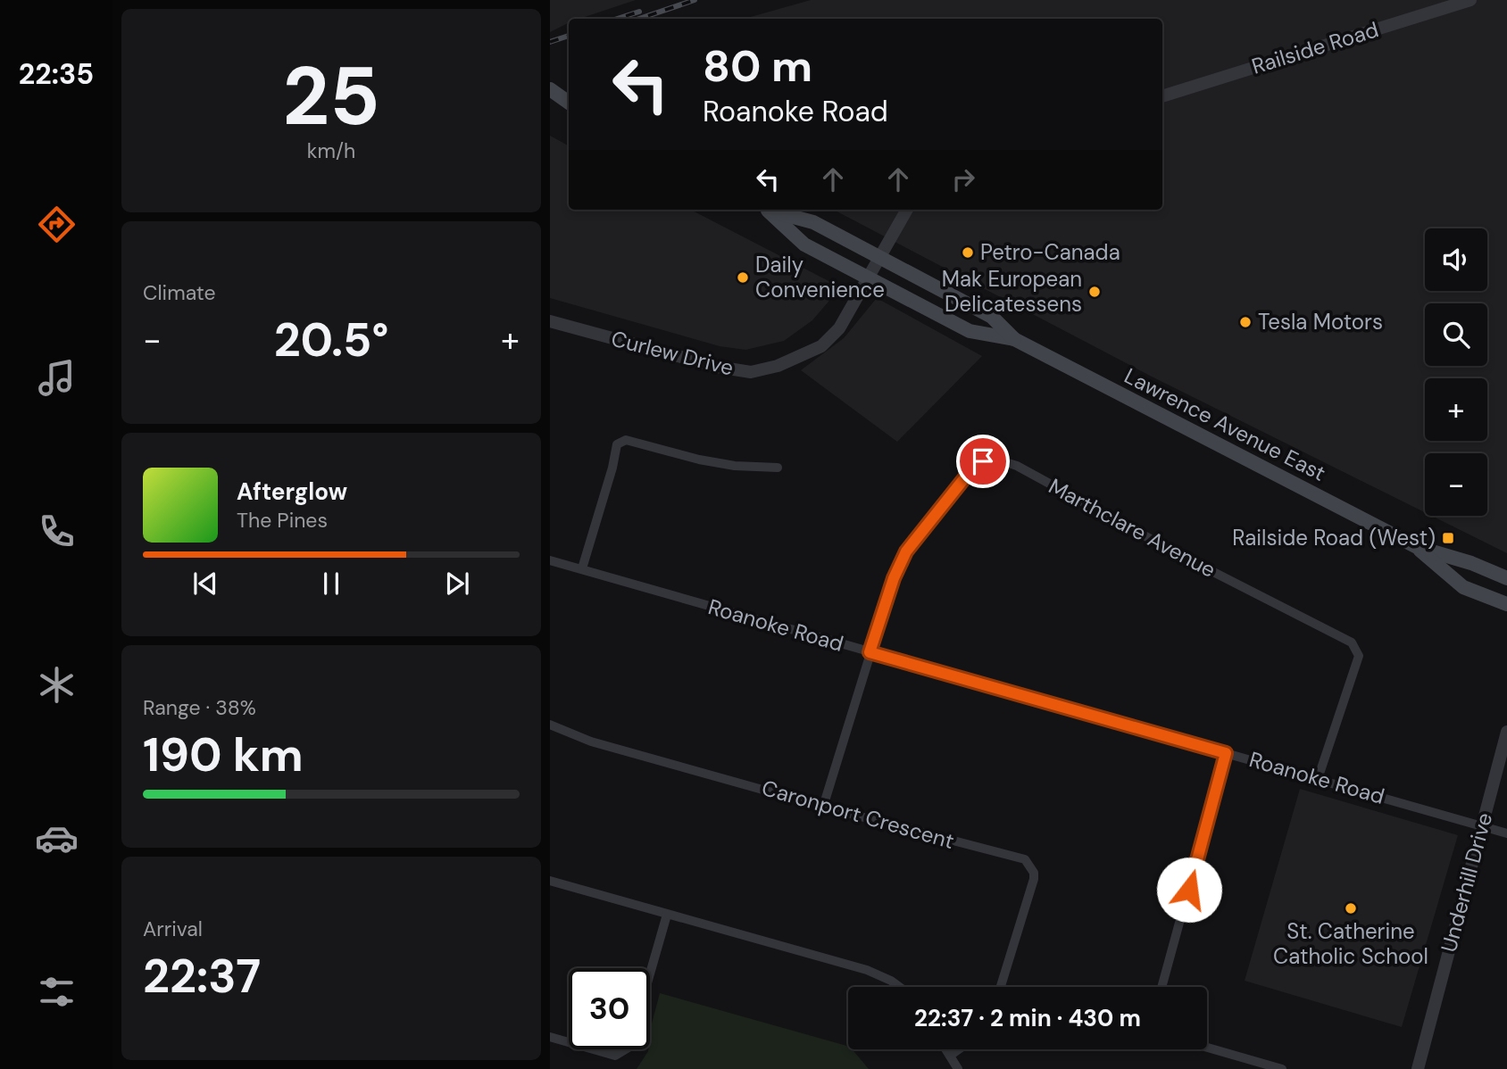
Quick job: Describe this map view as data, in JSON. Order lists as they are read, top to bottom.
{
  "streets": {
    "main road": ["Lawrence Avenue East"],
    "street": [
      "Railside Road",
      "Curlew Drive",
      "Marthclare Avenue",
      "Roanoke Road",
      "Caronport Crescent",
      "Underhill Drive"
    ]
  },
  "crossings": [
    ["Curlew Drive", "Lawrence Avenue East"],
    ["Marthclare Avenue", "Roanoke Road"],
    ["Roanoke Road", "Underhill Drive"]
  ],
  "places": {
    "other": [
      "Petro-Canada",
      "Daily Convenience",
      "Mak European Delicatessens",
      "Tesla Motors",
      "St. Catherine Catholic School"
    ],
    "transit": ["Railside Road (West)"]
  },
  "page": {
    "tabs": "22:35",
    "tile": [
      ["25", "km/h"],
      "Climate",
      ["Range · 38%", "190 km"],
      ["Arrival", "22:37"]
    ],
    "turn": ["80 m", "Roanoke Road"],
    "map_buttons": ["+", "−"],
    "heat": ["−", "20.5°", "+"],
    "song": ["Afterglow", "The Pines"],
    "limit": "30",
    "trip": "22:37 · 2 min · 430 m"
  }
}
